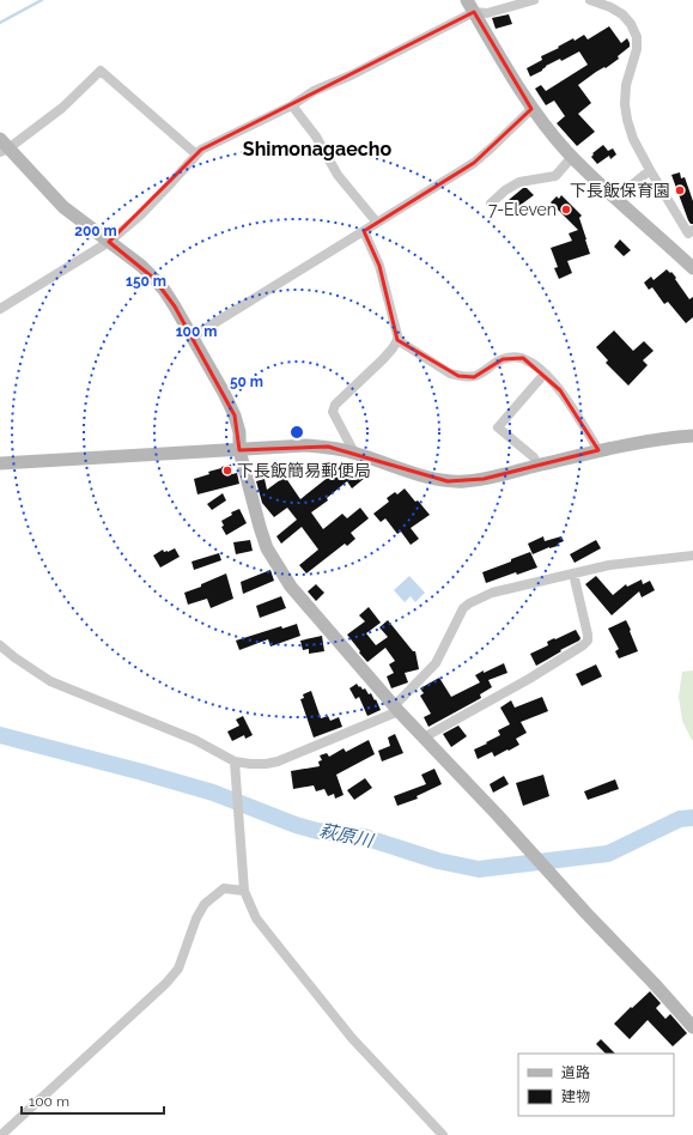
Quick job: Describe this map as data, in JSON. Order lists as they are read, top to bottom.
{
  "districts": ["Shimonagaecho"],
  "water": ["萩原川"],
  "places": ["下長飯保育園", "7-Eleven", "下長飯簡易郵便局"],
  "legend": ["道路", "建物"],
  "scale_bar": "100 m",
  "rings": [
    "200 m",
    "150 m",
    "100 m",
    "50 m"
  ]
}
